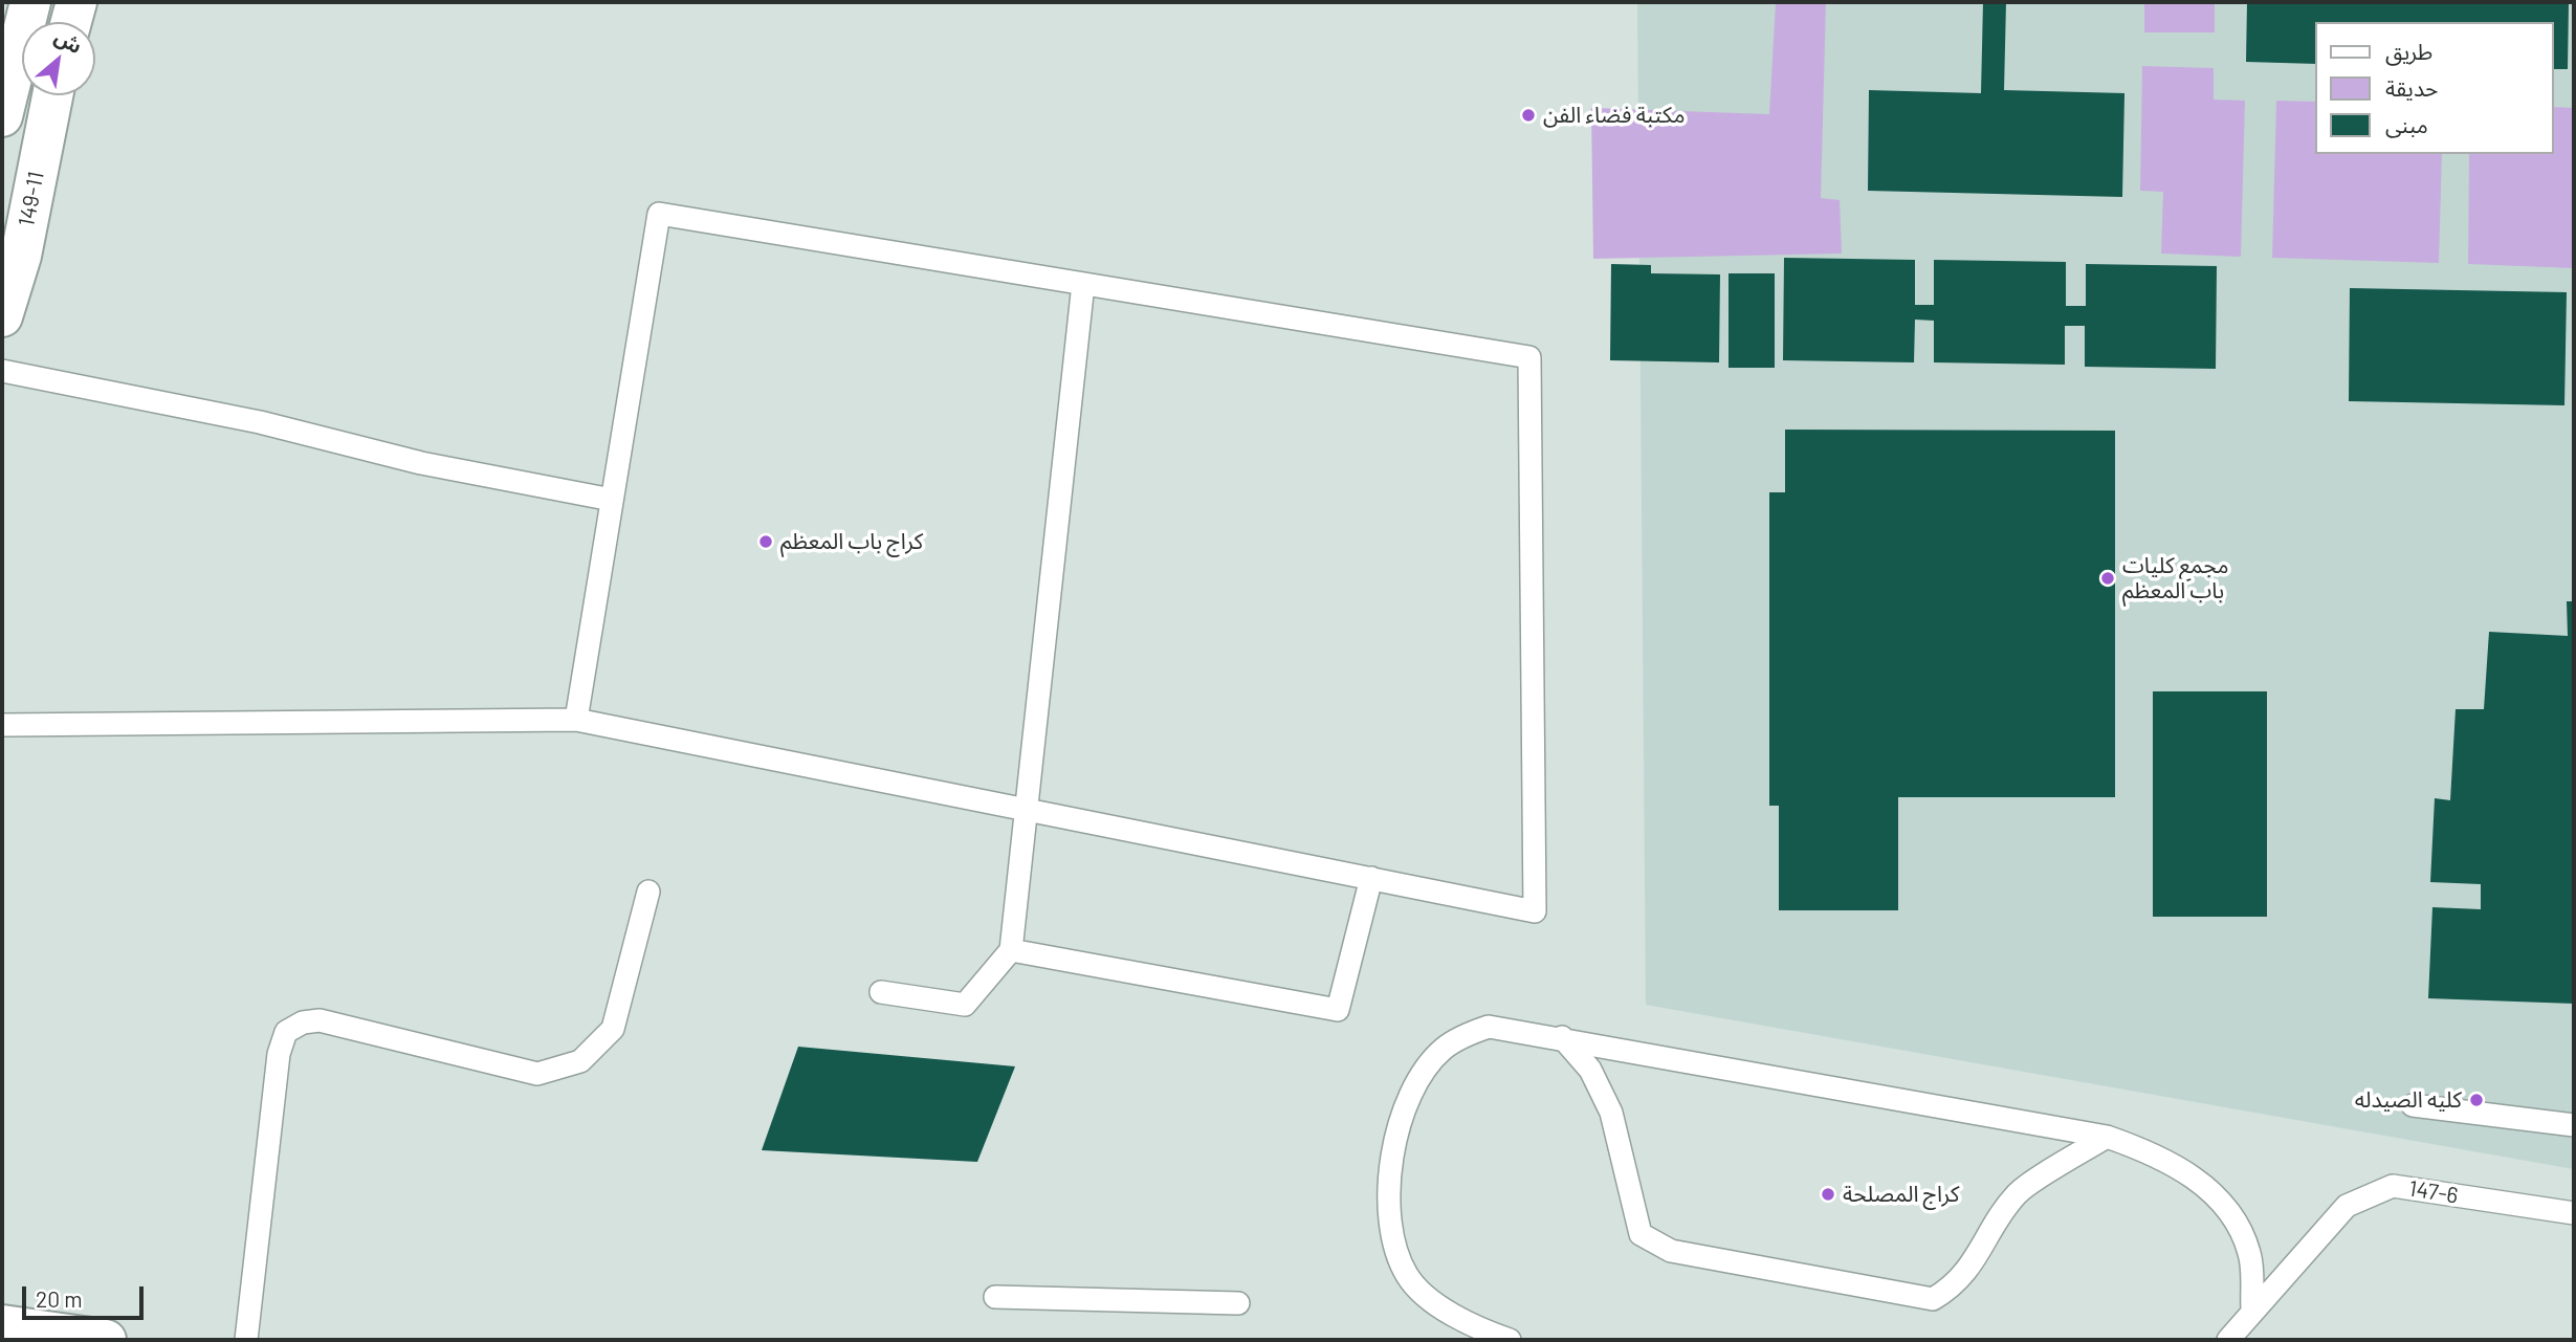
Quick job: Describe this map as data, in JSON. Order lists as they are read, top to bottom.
{
  "streets": {
    "street": ["149-11"],
    "lane": ["147-6"]
  },
  "places": [
    "مكتبة فضاء الفن",
    "كراج باب المعظم",
    "مجمع كليات باب المعظم",
    "كليه الصيدله",
    "كراج المصلحة"
  ],
  "legend": ["طريق", "حديقة", "مبنى"],
  "scale_bar": "20 m",
  "north": "top right"
}
